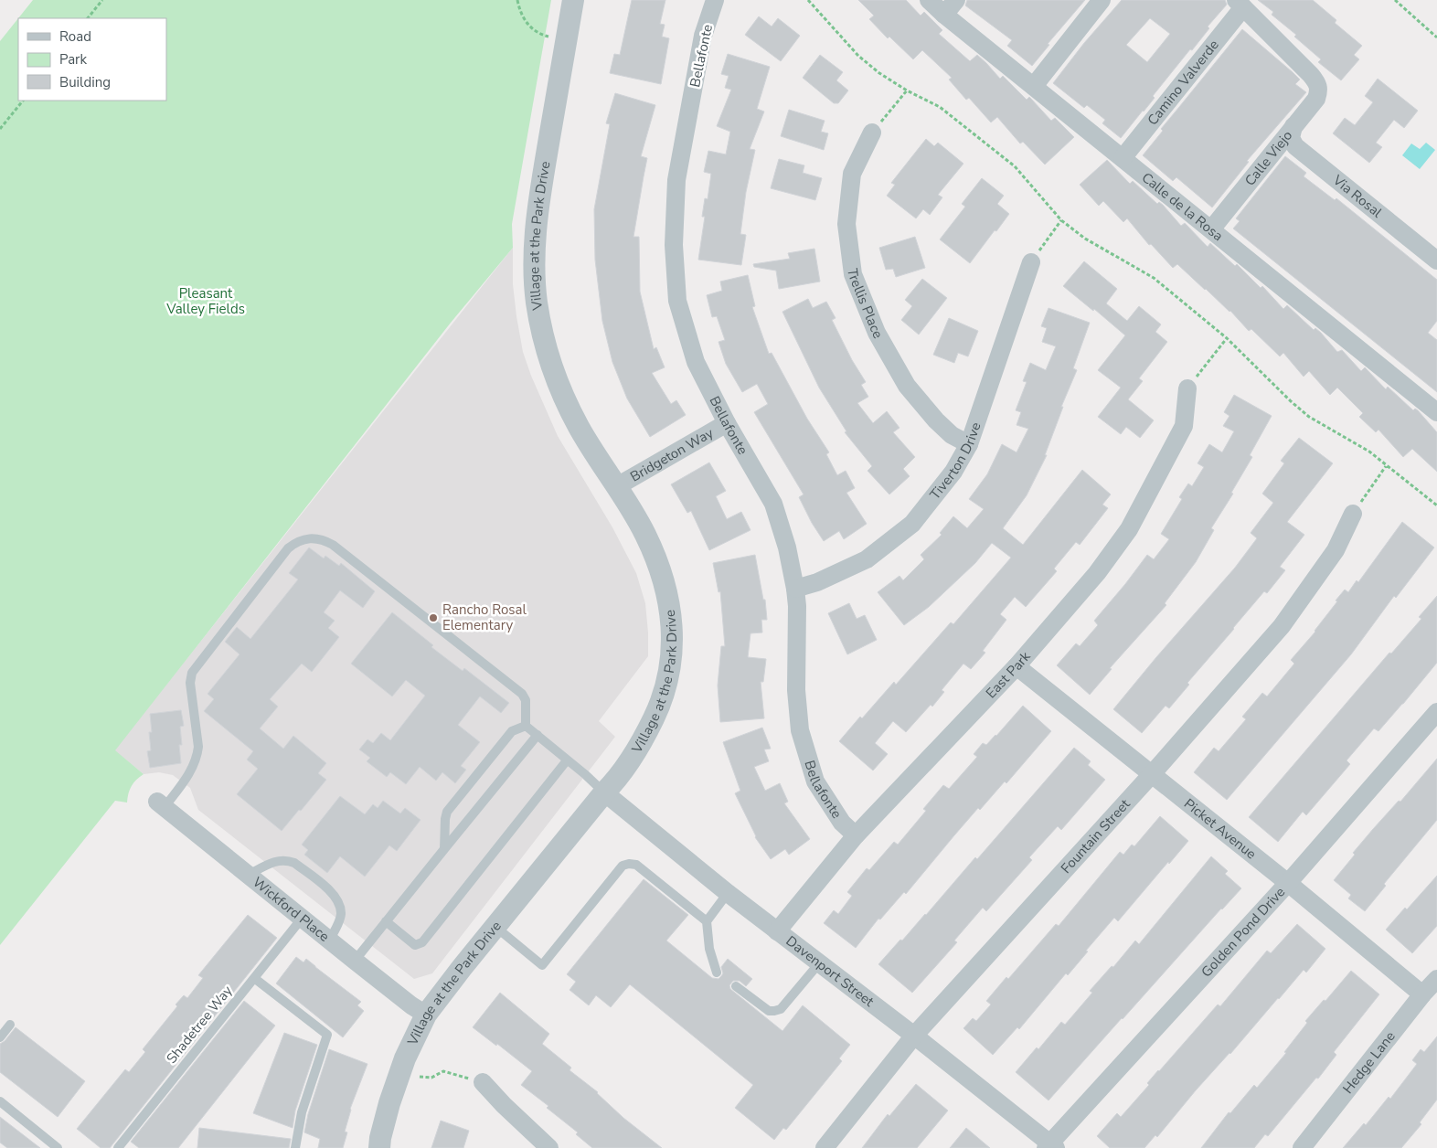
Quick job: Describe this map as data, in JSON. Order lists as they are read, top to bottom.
{
  "streets": {
    "street": [
      "Bellafonte",
      "Camino Valverde",
      "Calle Viejo",
      "Via Rosal",
      "Calle de la Rosa",
      "Village at the Park Drive",
      "Trellis Place",
      "Bridgeton Way",
      "Tiverton Drive",
      "East Park",
      "Picket Avenue",
      "Fountain Street",
      "Wickford Place",
      "Golden Pond Drive",
      "Davenport Street",
      "Hedge Lane"
    ],
    "lane": ["Shadetree Way"]
  },
  "crossings": [
    ["Bellafonte", "Bridgeton Way"],
    ["Bellafonte", "Tiverton Drive"],
    ["Bellafonte", "East Park"],
    ["Camino Valverde", "Calle Viejo"],
    ["Camino Valverde", "Calle de la Rosa"],
    ["Calle Viejo", "Via Rosal"],
    ["Calle Viejo", "Calle de la Rosa"],
    ["Village at the Park Drive", "Bridgeton Way"],
    ["Village at the Park Drive", "Wickford Place"],
    ["Village at the Park Drive", "Davenport Street"],
    ["Trellis Place", "Tiverton Drive"],
    ["East Park", "Picket Avenue"],
    ["East Park", "Davenport Street"],
    ["Picket Avenue", "Fountain Street"],
    ["Picket Avenue", "Golden Pond Drive"],
    ["Picket Avenue", "Hedge Lane"],
    ["Fountain Street", "Davenport Street"],
    ["Wickford Place", "Shadetree Way"],
    ["Golden Pond Drive", "Davenport Street"]
  ],
  "parks": ["Pleasant Valley Fields"],
  "places": ["Rancho Rosal Elementary"],
  "legend": ["Road", "Park", "Building"]
}
